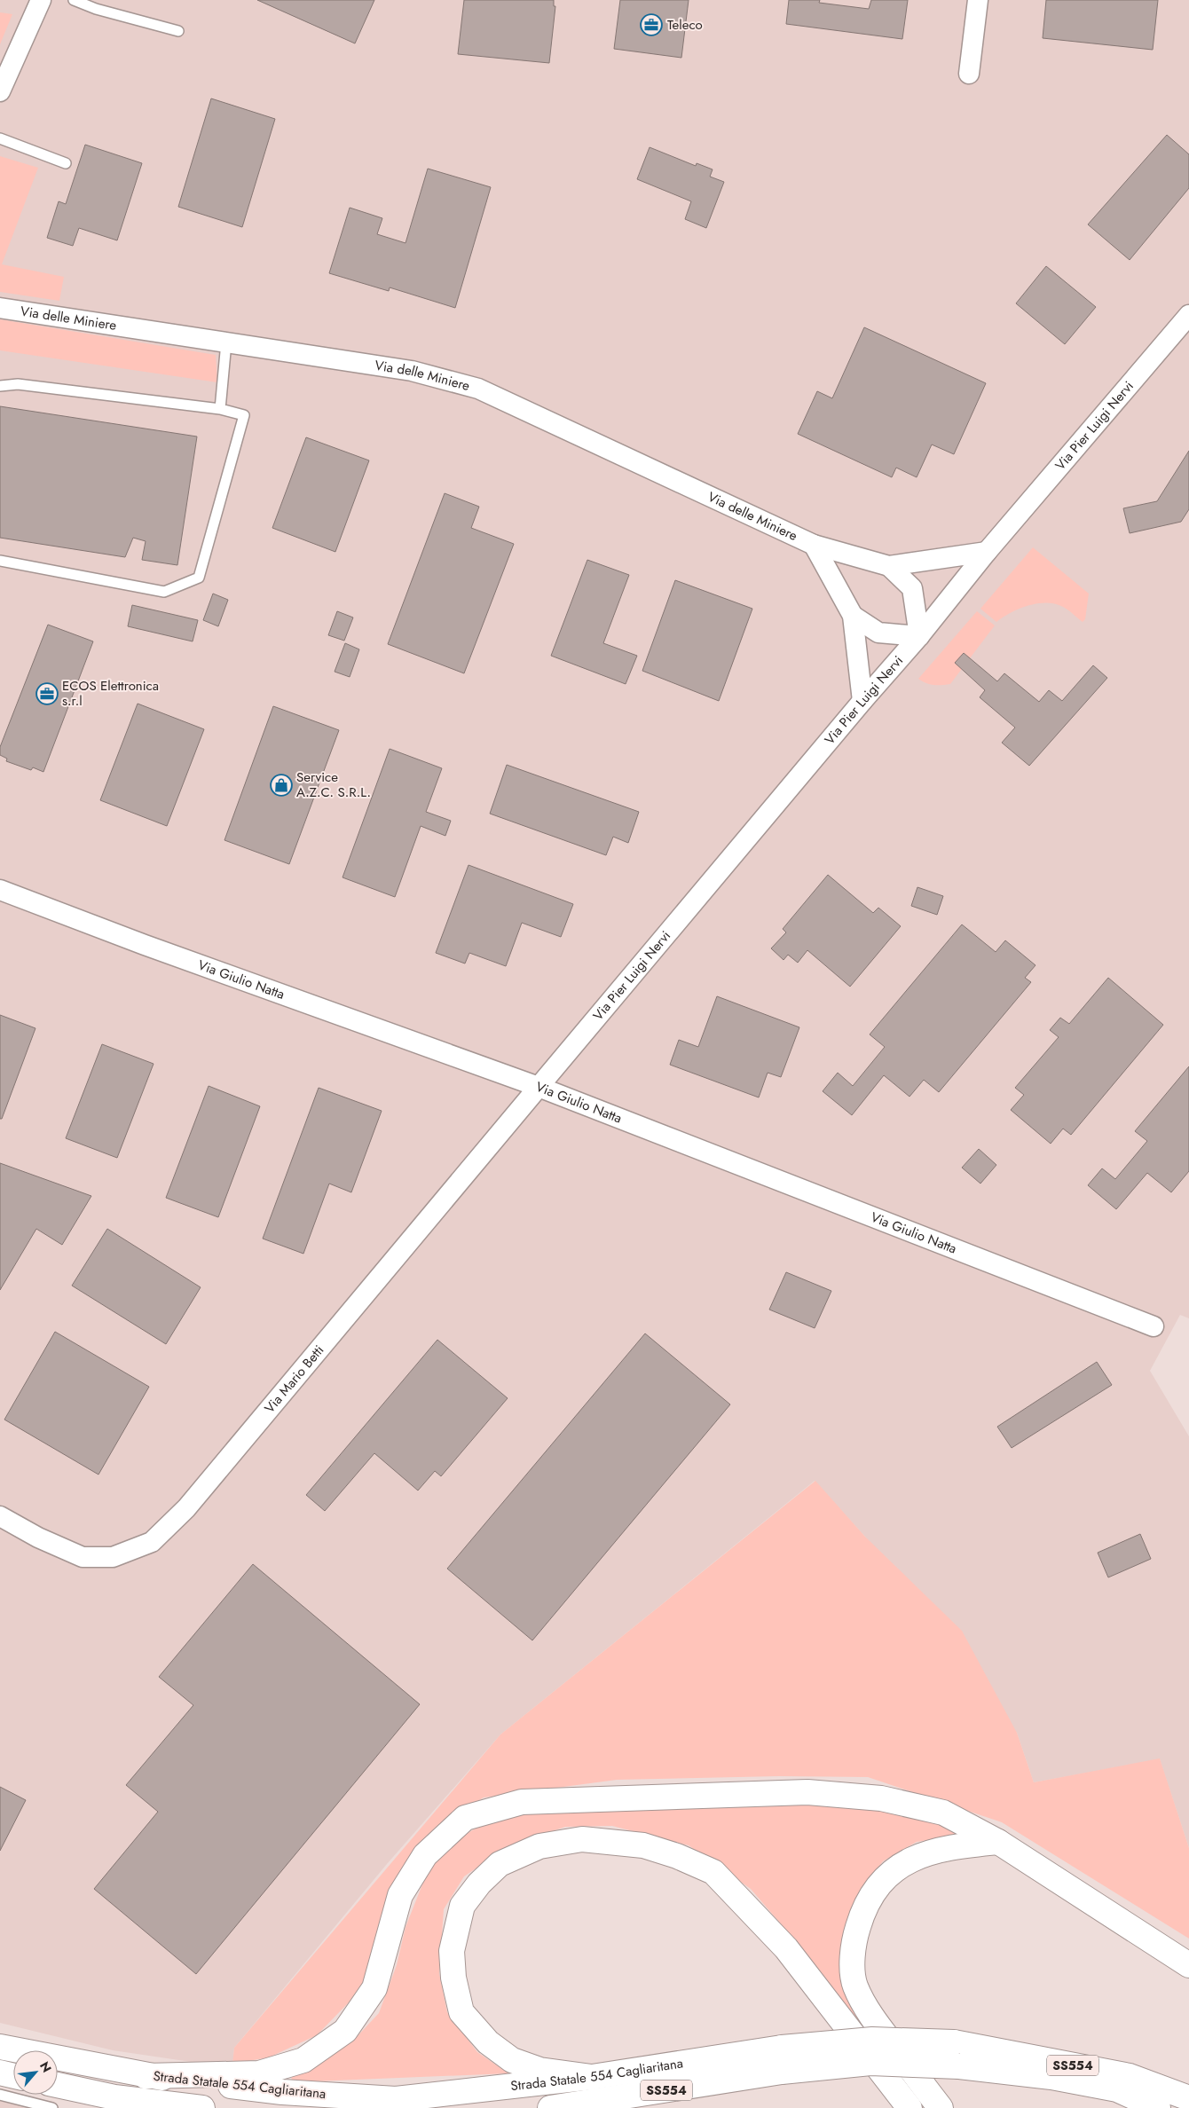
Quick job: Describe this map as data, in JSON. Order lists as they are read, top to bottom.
{
  "streets": {
    "highway": ["SS554", "Strada Statale 554 Cagliaritana"],
    "street": [
      "Via delle Miniere",
      "Via Pier Luigi Nervi",
      "Via Giulio Natta",
      "Via Mario Betti"
    ]
  },
  "crossings": [
    ["Via delle Miniere", "Via Pier Luigi Nervi"],
    ["Via Pier Luigi Nervi", "Via Giulio Natta"],
    ["Via Pier Luigi Nervi", "Via Mario Betti"],
    ["Via Giulio Natta", "Via Mario Betti"]
  ],
  "places": {
    "office": ["Teleco", "ECOS Elettronica s.r.l"],
    "shop": ["Service A.Z.C. S.R.L."]
  },
  "north": "top right"
}
